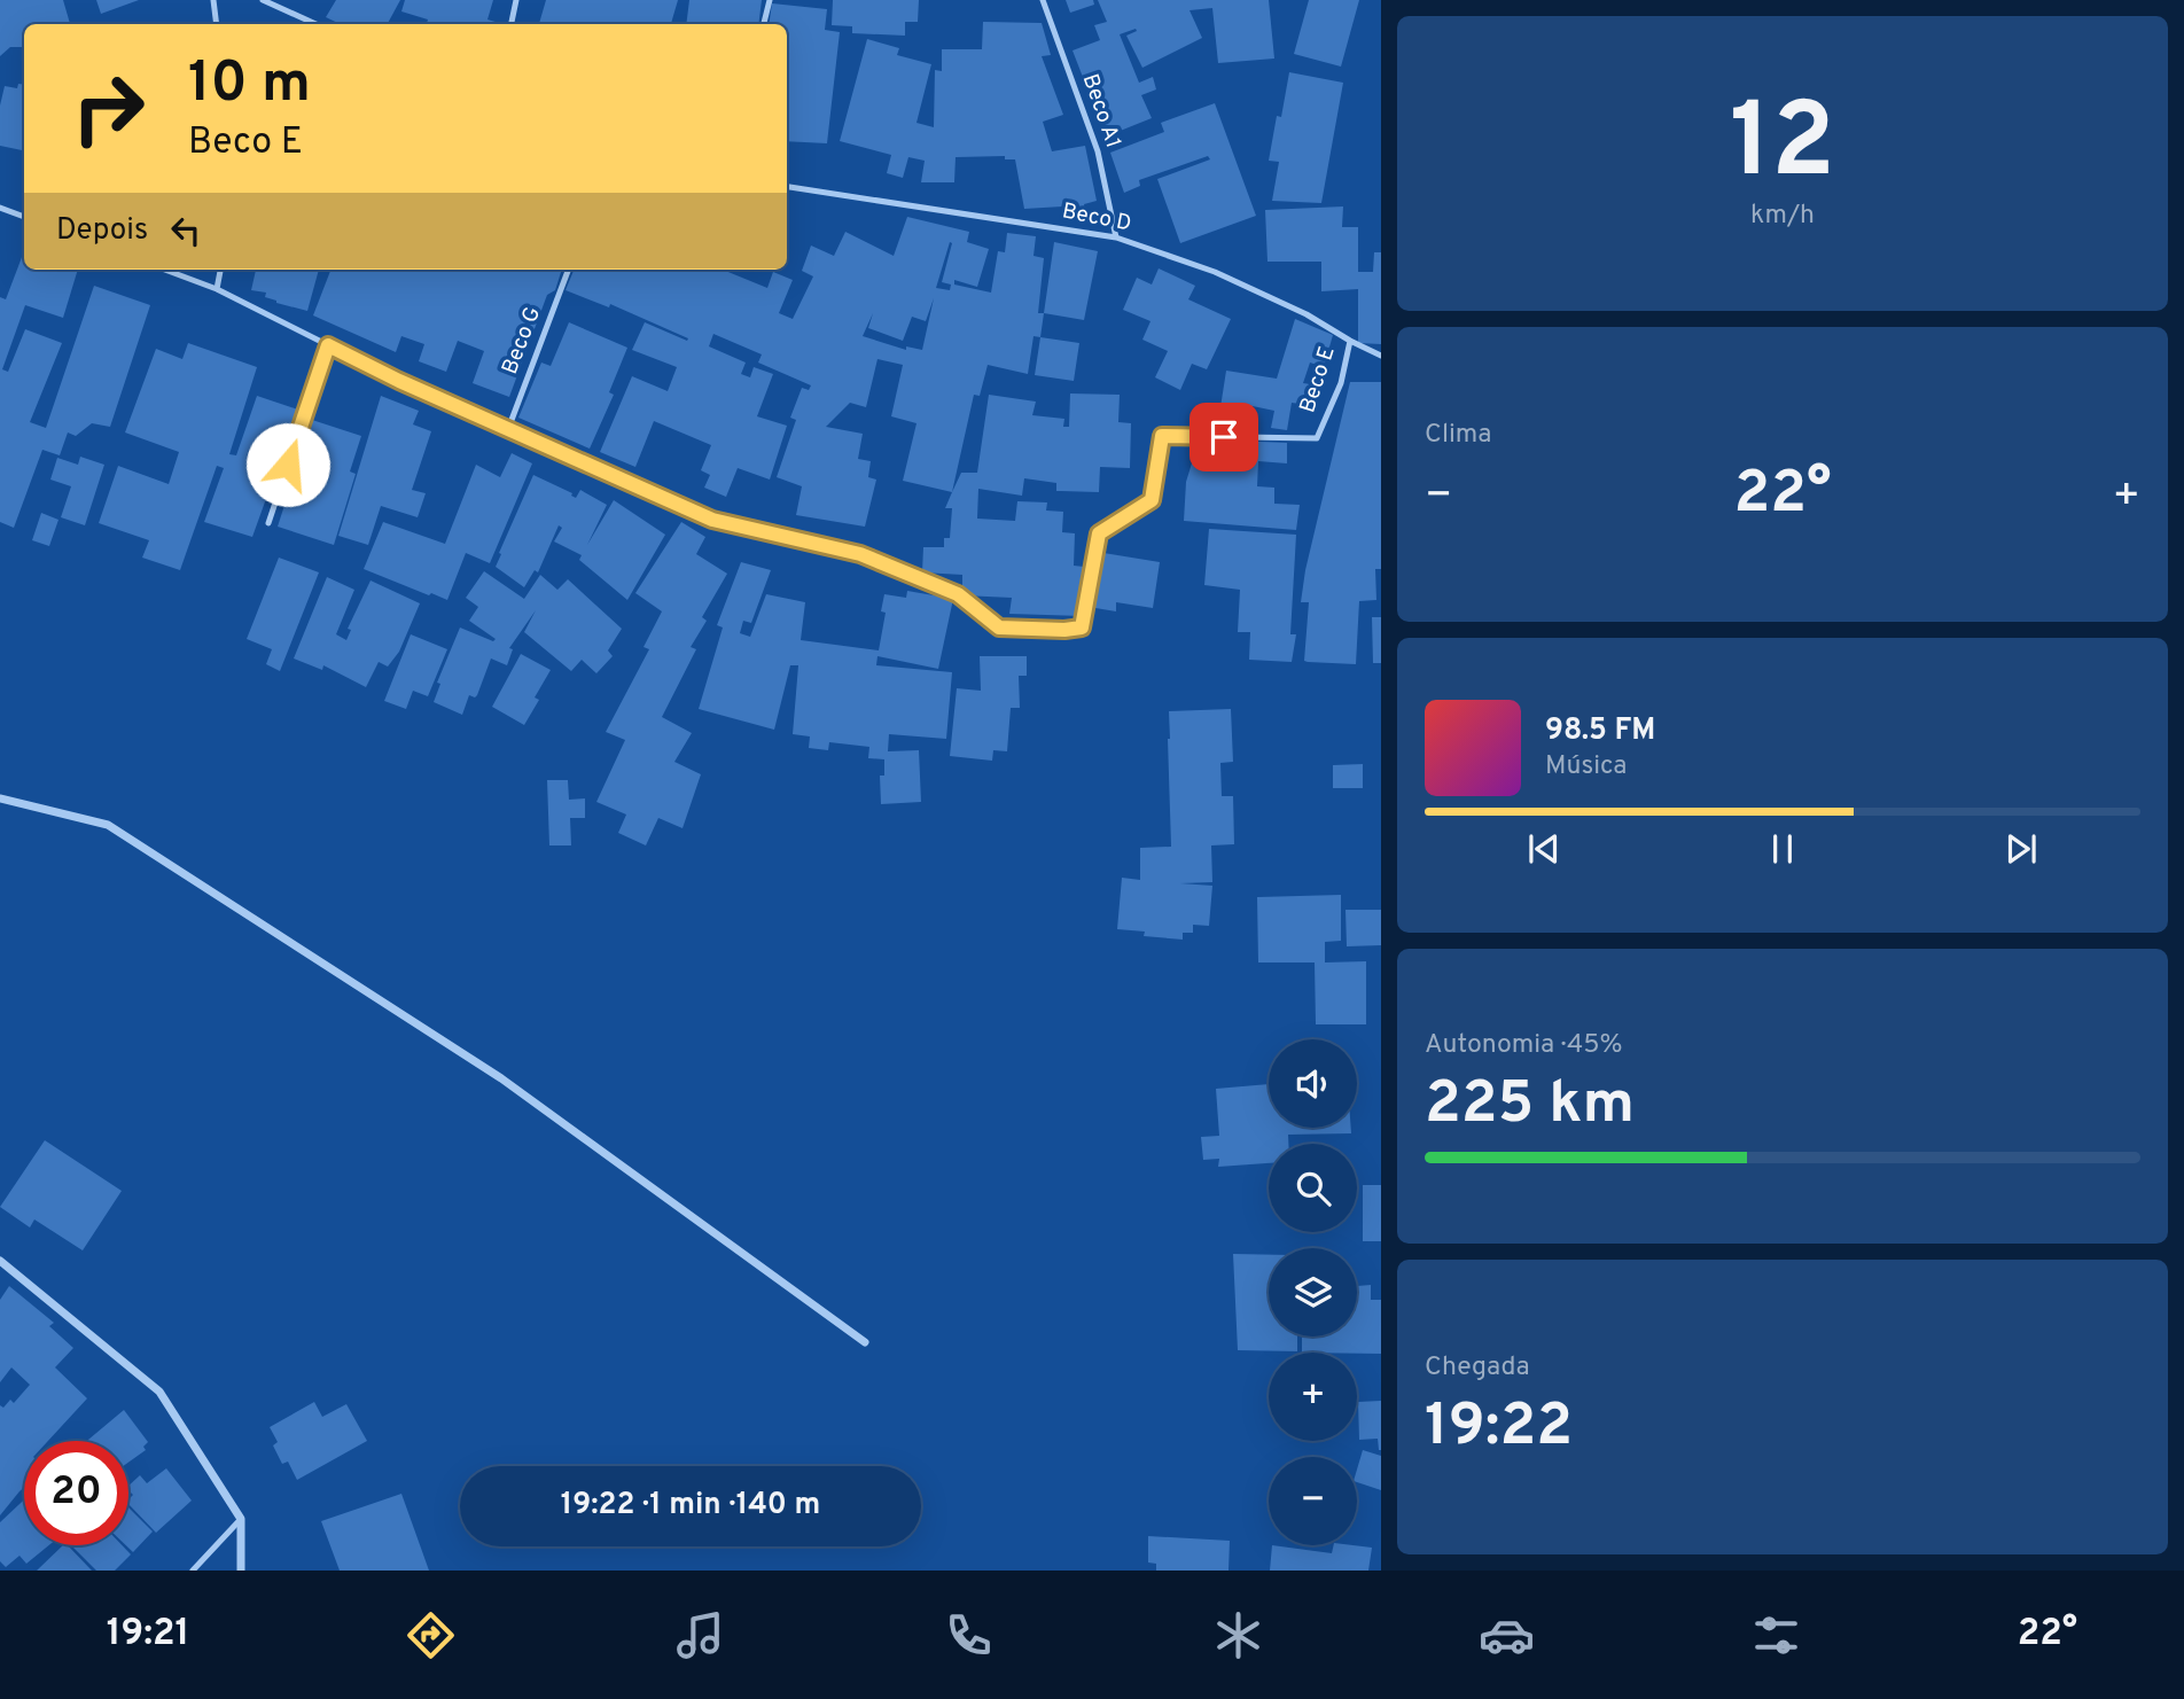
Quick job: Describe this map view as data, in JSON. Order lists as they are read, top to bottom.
{
  "streets": {
    "lane": [
      "Beco A1",
      "Beco D",
      "Beco G",
      "Beco E"
    ]
  },
  "crossings": [
    ["Beco A1", "Beco D"],
    ["Beco D", "Beco E"],
    ["Beco G", "Beco E"]
  ],
  "page": {
    "tile": [
      ["12", "km/h"],
      "Clima",
      ["Autonomia · 45%", "225 km"],
      ["Chegada", "19:22"]
    ],
    "turn": ["10 m", "Beco E"],
    "then": "Depois",
    "heat": ["−", "22°", "+"],
    "song": ["98.5 FM", "Música"],
    "map_buttons": ["+", "−"],
    "limit": "20",
    "trip": "19:22 · 1 min · 140 m",
    "tabs": ["19:21", "22°"]
  }
}
